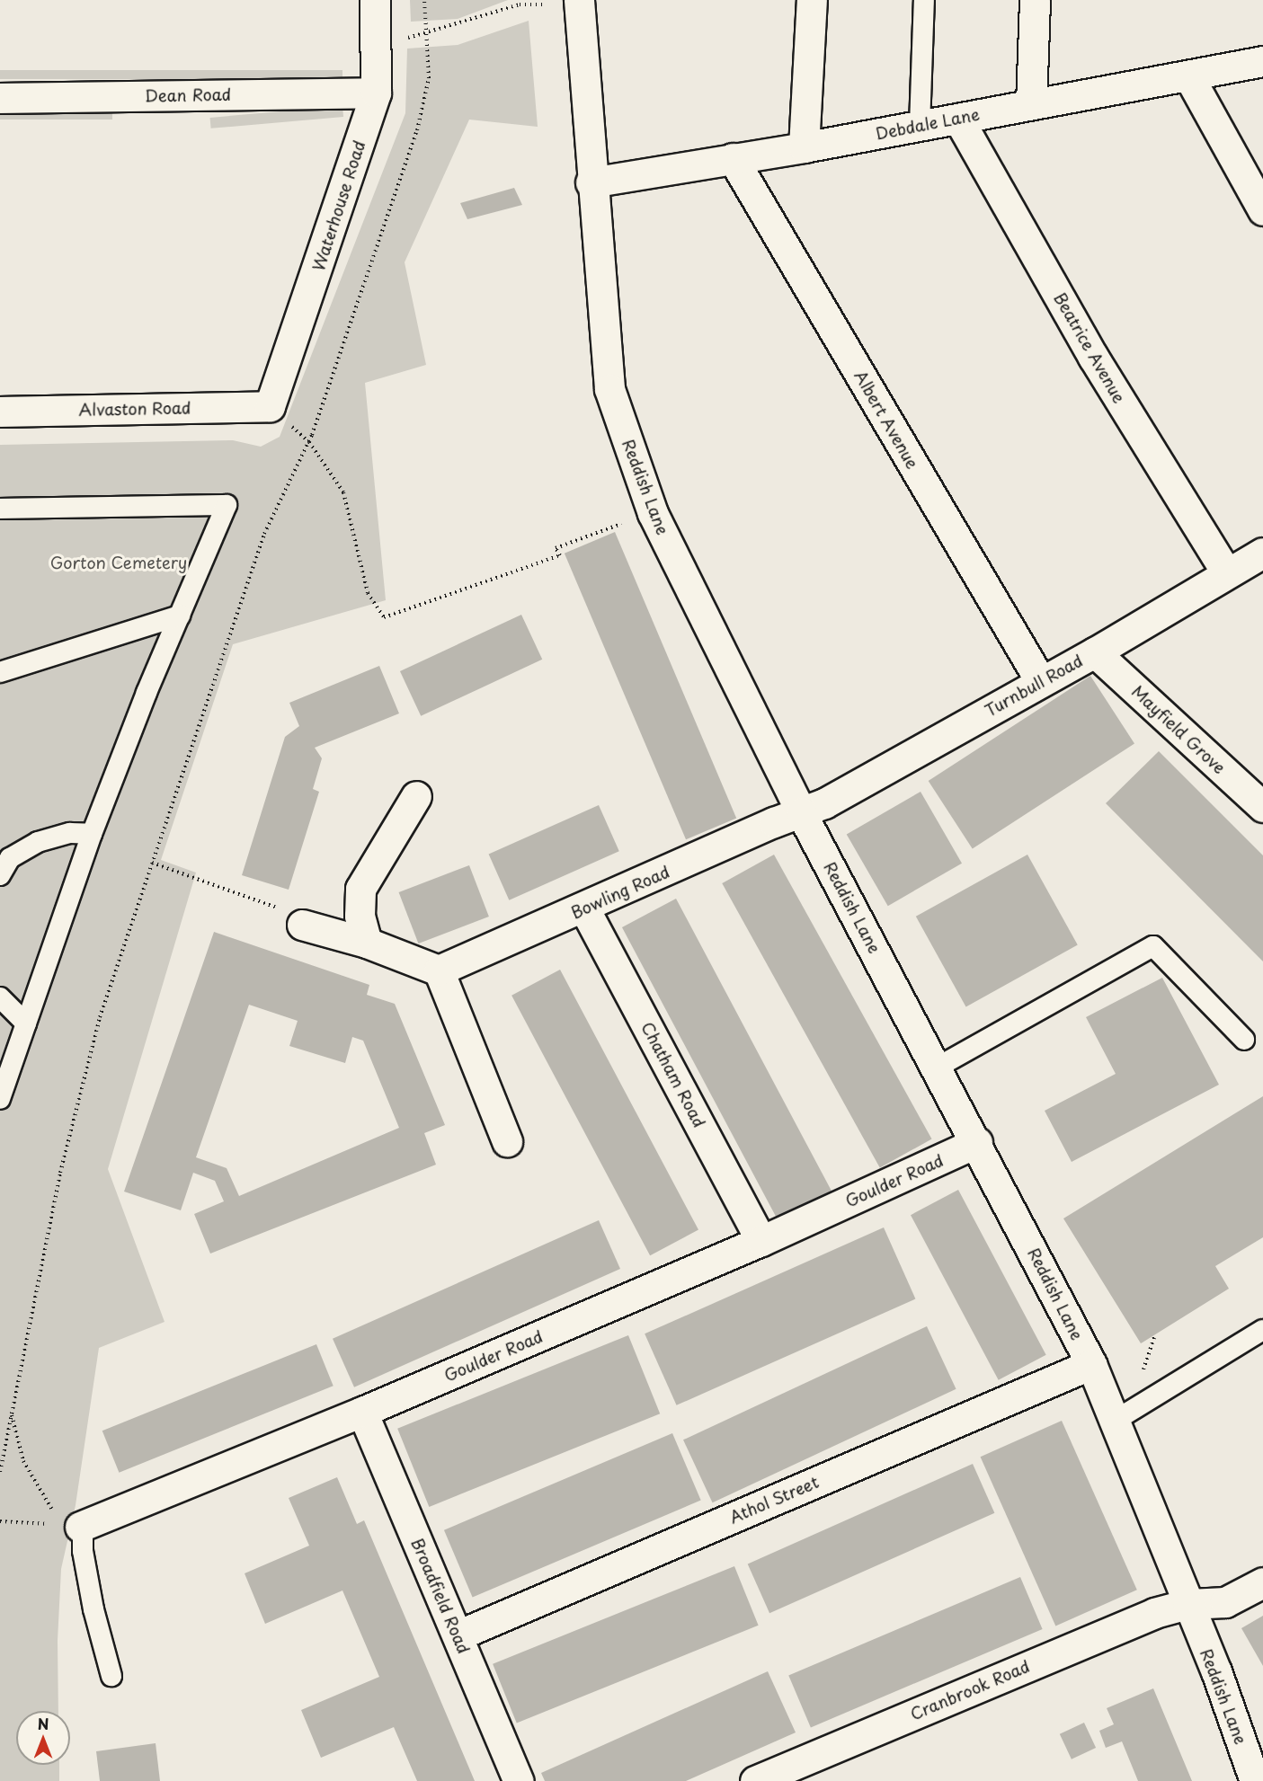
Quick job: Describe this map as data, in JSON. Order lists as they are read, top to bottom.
{
  "streets": {
    "street": [
      "Dean Road",
      "Debdale Lane",
      "Waterhouse Road",
      "Beatrice Avenue",
      "Alvaston Road",
      "Albert Avenue",
      "Reddish Lane",
      "Turnbull Road",
      "Mayfield Grove",
      "Bowling Road",
      "Chatham Road",
      "Goulder Road",
      "Athol Street",
      "Broadfield Road",
      "Cranbrook Road"
    ]
  },
  "crossings": [
    ["Dean Road", "Waterhouse Road"],
    ["Debdale Lane", "Beatrice Avenue"],
    ["Debdale Lane", "Albert Avenue"],
    ["Debdale Lane", "Reddish Lane"],
    ["Waterhouse Road", "Alvaston Road"],
    ["Beatrice Avenue", "Turnbull Road"],
    ["Albert Avenue", "Turnbull Road"],
    ["Reddish Lane", "Turnbull Road"],
    ["Reddish Lane", "Bowling Road"],
    ["Reddish Lane", "Goulder Road"],
    ["Reddish Lane", "Athol Street"],
    ["Reddish Lane", "Cranbrook Road"],
    ["Turnbull Road", "Mayfield Grove"],
    ["Turnbull Road", "Bowling Road"],
    ["Bowling Road", "Chatham Road"],
    ["Chatham Road", "Goulder Road"],
    ["Goulder Road", "Broadfield Road"],
    ["Athol Street", "Broadfield Road"]
  ],
  "parks": ["Gorton Cemetery"],
  "north": "top"
}
